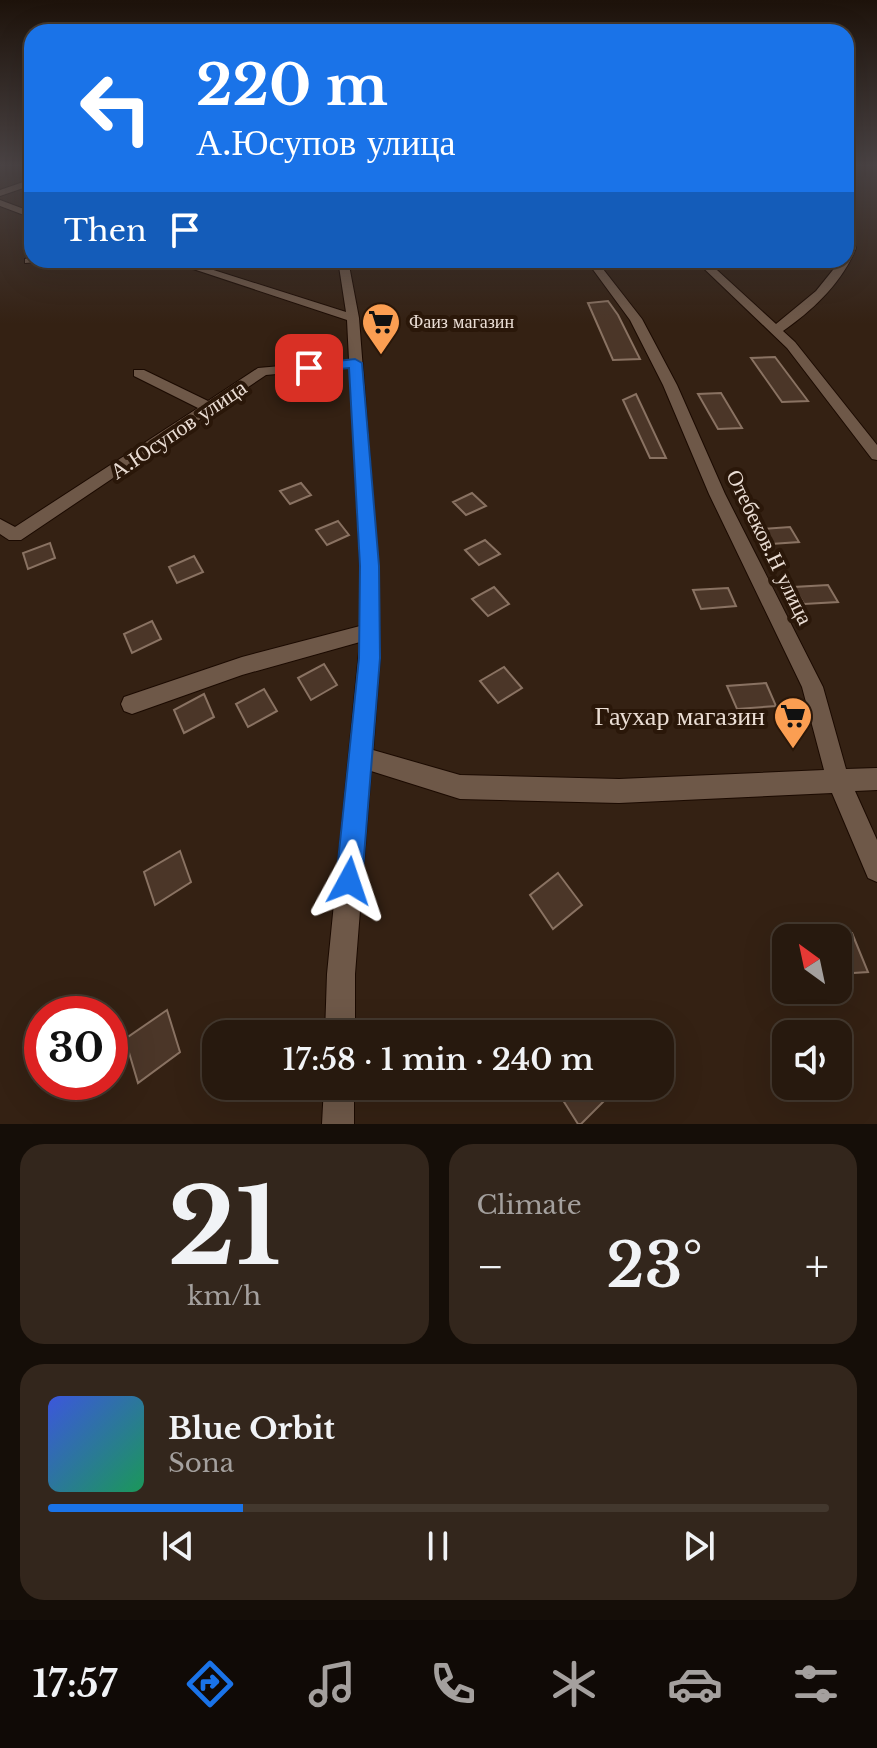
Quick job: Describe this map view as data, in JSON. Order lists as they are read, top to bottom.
{
  "streets": {
    "street": ["А.Юсупов улица", "Отебеков.Н улица"]
  },
  "places": {
    "supermarket": ["Фаиз магазин", "Гаухар магазин"]
  },
  "north": "top left",
  "page": {
    "turn": ["220 m", "А.Юсупов улица"],
    "then": "Then",
    "limit": "30",
    "trip": "17:58 · 1 min · 240 m",
    "tile": [
      ["21", "km/h"],
      "Climate"
    ],
    "heat": ["−", "23°", "+"],
    "song": ["Blue Orbit", "Sona"],
    "tabs": "17:57"
  }
}
